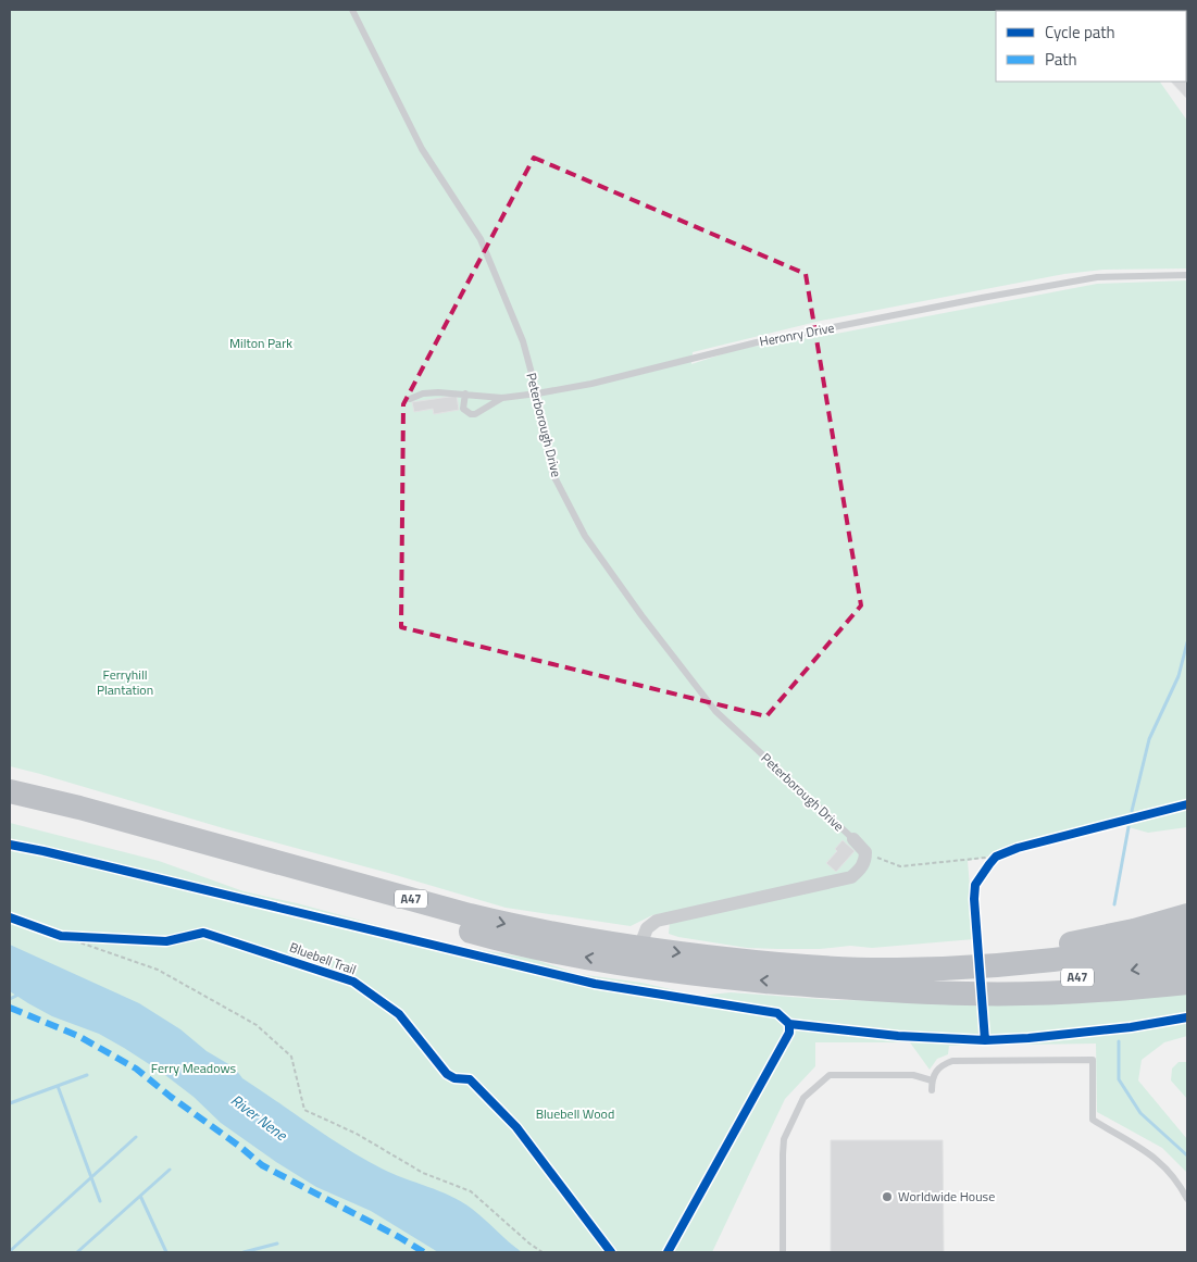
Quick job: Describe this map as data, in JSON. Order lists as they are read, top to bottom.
{
  "streets": {
    "highway": ["A47"],
    "lane": ["Heronry Drive", "Peterborough Drive"],
    "cycle path": ["Bluebell Trail"]
  },
  "crossings": [
    ["Heronry Drive", "Peterborough Drive"]
  ],
  "water": ["River Nene"],
  "parks": [
    "Milton Park",
    "Ferryhill Plantation",
    "Ferry Meadows",
    "Bluebell Wood"
  ],
  "places": ["Worldwide House"],
  "legend": ["Cycle path", "Path"]
}
